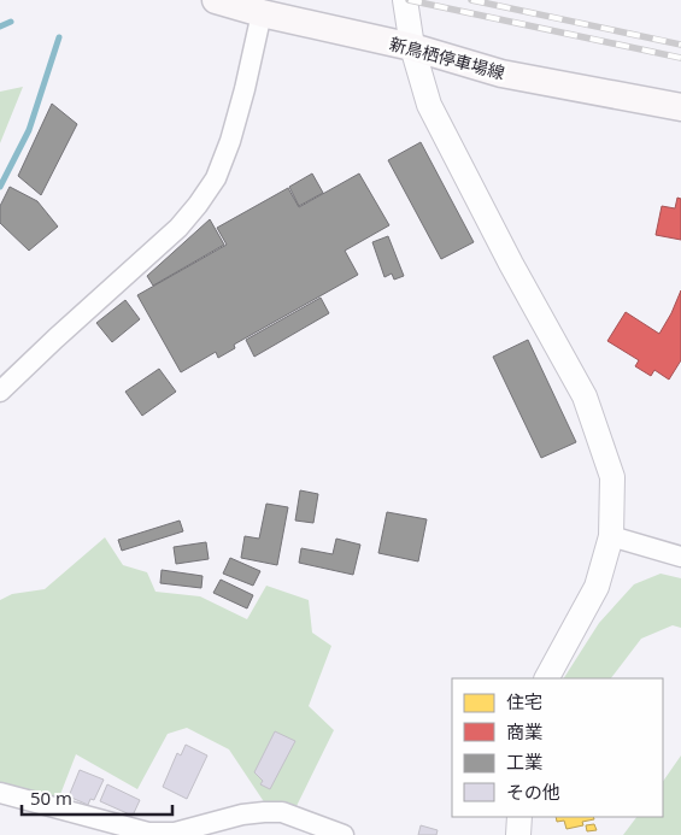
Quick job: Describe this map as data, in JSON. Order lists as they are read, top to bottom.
{
  "streets": {
    "main road": ["新鳥栖停車場線"]
  },
  "legend": [
    "住宅",
    "商業",
    "工業",
    "その他"
  ],
  "scale_bar": "50 m"
}
